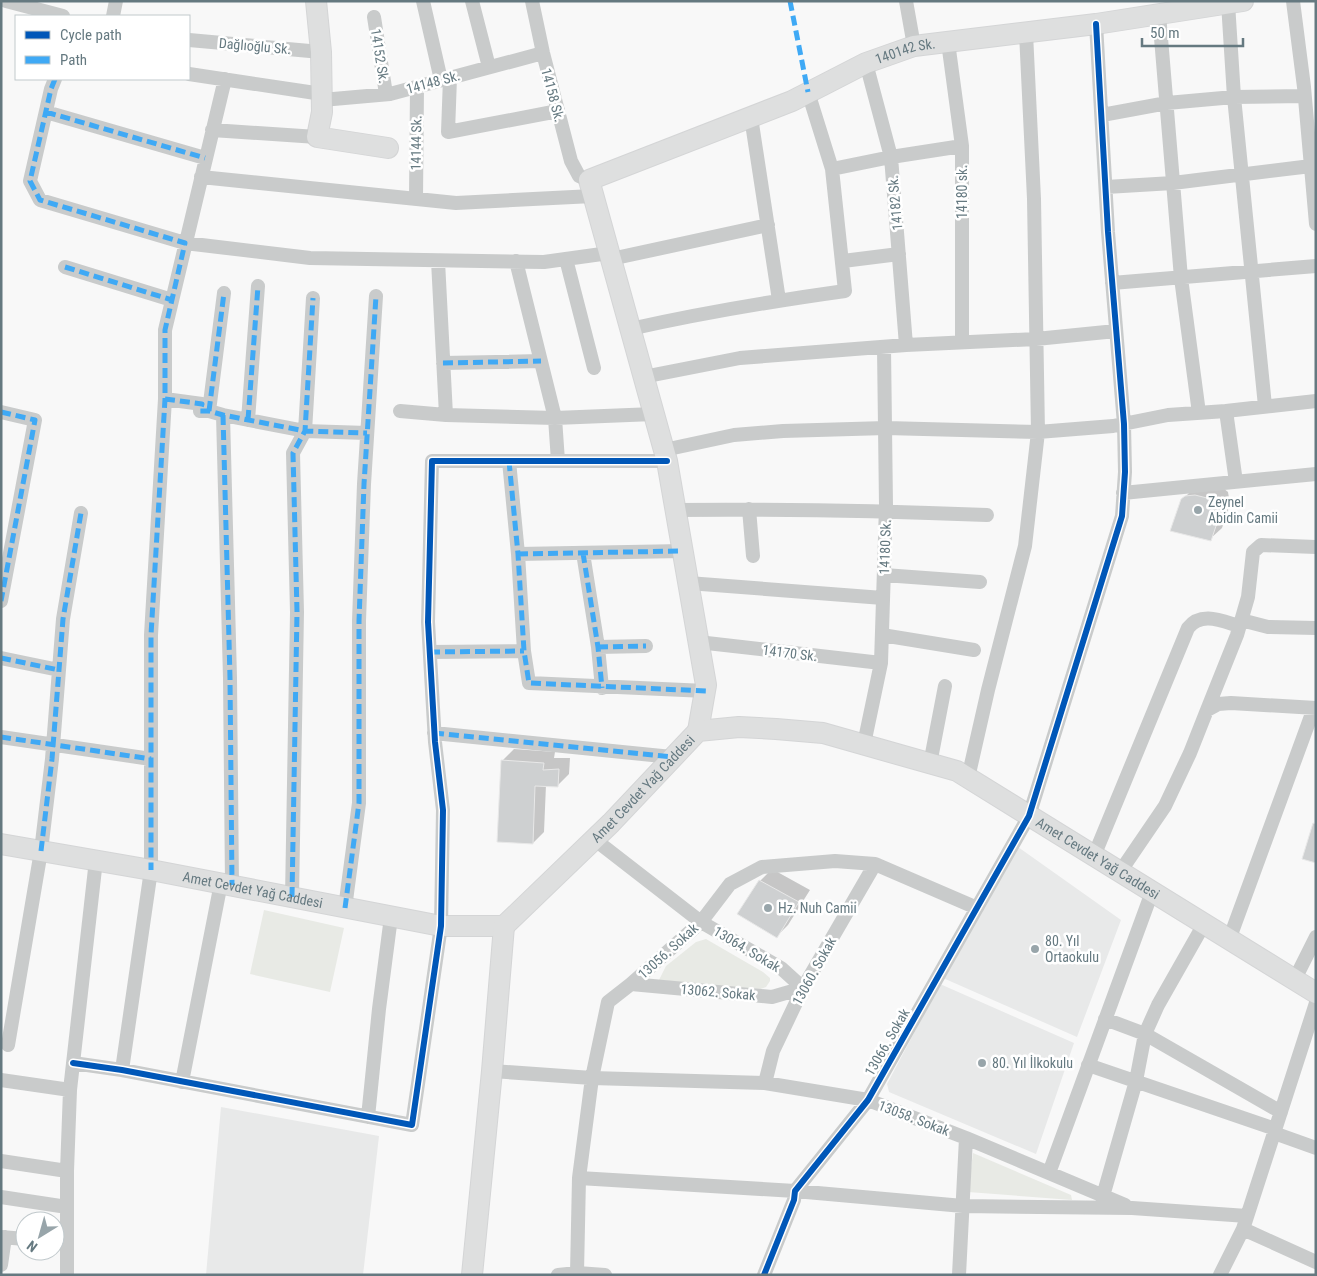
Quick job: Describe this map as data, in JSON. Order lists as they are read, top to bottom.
{
  "streets": {
    "main road": ["140142 Sk.", "Amet Cevdet Yağ Caddesi"],
    "street": [
      "Dağlıoğlu Sk.",
      "14152 Sk.",
      "14148 Sk.",
      "14158 Sk.",
      "14144 Sk.",
      "14180 sk.",
      "14182 Sk.",
      "14180 Sk.",
      "14170 Sk.",
      "13064. Sokak",
      "13056. Sokak",
      "13060. Sokak",
      "13062. Sokak",
      "13066. Sokak",
      "13058. Sokak"
    ]
  },
  "crossings": [
    ["140142 Sk.", "14158 Sk."],
    ["140142 Sk.", "14180 sk."],
    ["140142 Sk.", "14182 Sk."],
    ["140142 Sk.", "13066. Sokak"],
    ["14152 Sk.", "14148 Sk."],
    ["14148 Sk.", "14158 Sk."],
    ["14148 Sk.", "14144 Sk."],
    ["14180 Sk.", "14170 Sk."],
    ["14180 Sk.", "Amet Cevdet Yağ Caddesi"],
    ["Amet Cevdet Yağ Caddesi", "13064. Sokak"],
    ["Amet Cevdet Yağ Caddesi", "13066. Sokak"],
    ["13064. Sokak", "13056. Sokak"],
    ["13064. Sokak", "13060. Sokak"],
    ["13064. Sokak", "13062. Sokak"],
    ["13056. Sokak", "13060. Sokak"],
    ["13056. Sokak", "13062. Sokak"],
    ["13056. Sokak", "13066. Sokak"],
    ["13056. Sokak", "13058. Sokak"],
    ["13060. Sokak", "13062. Sokak"],
    ["13060. Sokak", "13058. Sokak"],
    ["13066. Sokak", "13058. Sokak"]
  ],
  "places": [
    "Zeynel Abidin Camii",
    "Hz. Nuh Camii",
    "80. Yıl Ortaokulu",
    "80. Yıl İlkokulu"
  ],
  "legend": ["Cycle path", "Path"],
  "scale_bar": "50 m",
  "north": "bottom left"
}
